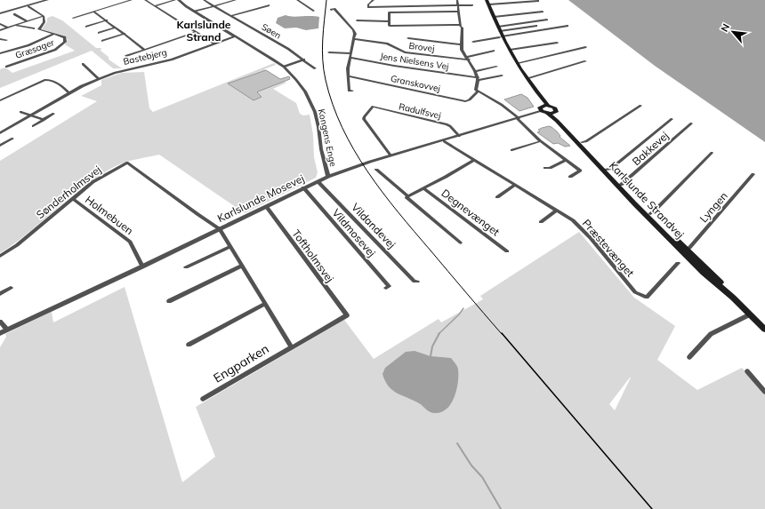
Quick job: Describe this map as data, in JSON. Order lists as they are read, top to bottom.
{
  "streets": {
    "main road": ["Karlslunde Strandvej"],
    "street": [
      "Søen",
      "Brovej",
      "Græsager",
      "Bastebjerg",
      "Jens Nielsens Vej",
      "Granskovvej",
      "Radulfsvej",
      "Kongens Enge",
      "Bakkevej",
      "Sønderholmsvej",
      "Karlslunde Mosevej",
      "Lyngen",
      "Degnevænget",
      "Holmebuen",
      "Vildandevej",
      "Vildmosevej",
      "Præstevænget",
      "Toftholmsvej",
      "Engparken"
    ]
  },
  "crossings": [
    ["Bastebjerg", "Kongens Enge"],
    ["Radulfsvej", "Karlslunde Mosevej"],
    ["Kongens Enge", "Karlslunde Mosevej"],
    ["Bakkevej", "Karlslunde Strandvej"],
    ["Sønderholmsvej", "Karlslunde Mosevej"],
    ["Sønderholmsvej", "Holmebuen"],
    ["Karlslunde Mosevej", "Holmebuen"],
    ["Karlslunde Mosevej", "Vildandevej"],
    ["Karlslunde Mosevej", "Vildmosevej"],
    ["Karlslunde Mosevej", "Præstevænget"],
    ["Karlslunde Mosevej", "Toftholmsvej"],
    ["Karlslunde Strandvej", "Lyngen"],
    ["Toftholmsvej", "Engparken"]
  ],
  "districts": ["Karlslunde Strand"],
  "north": "top left"
}
